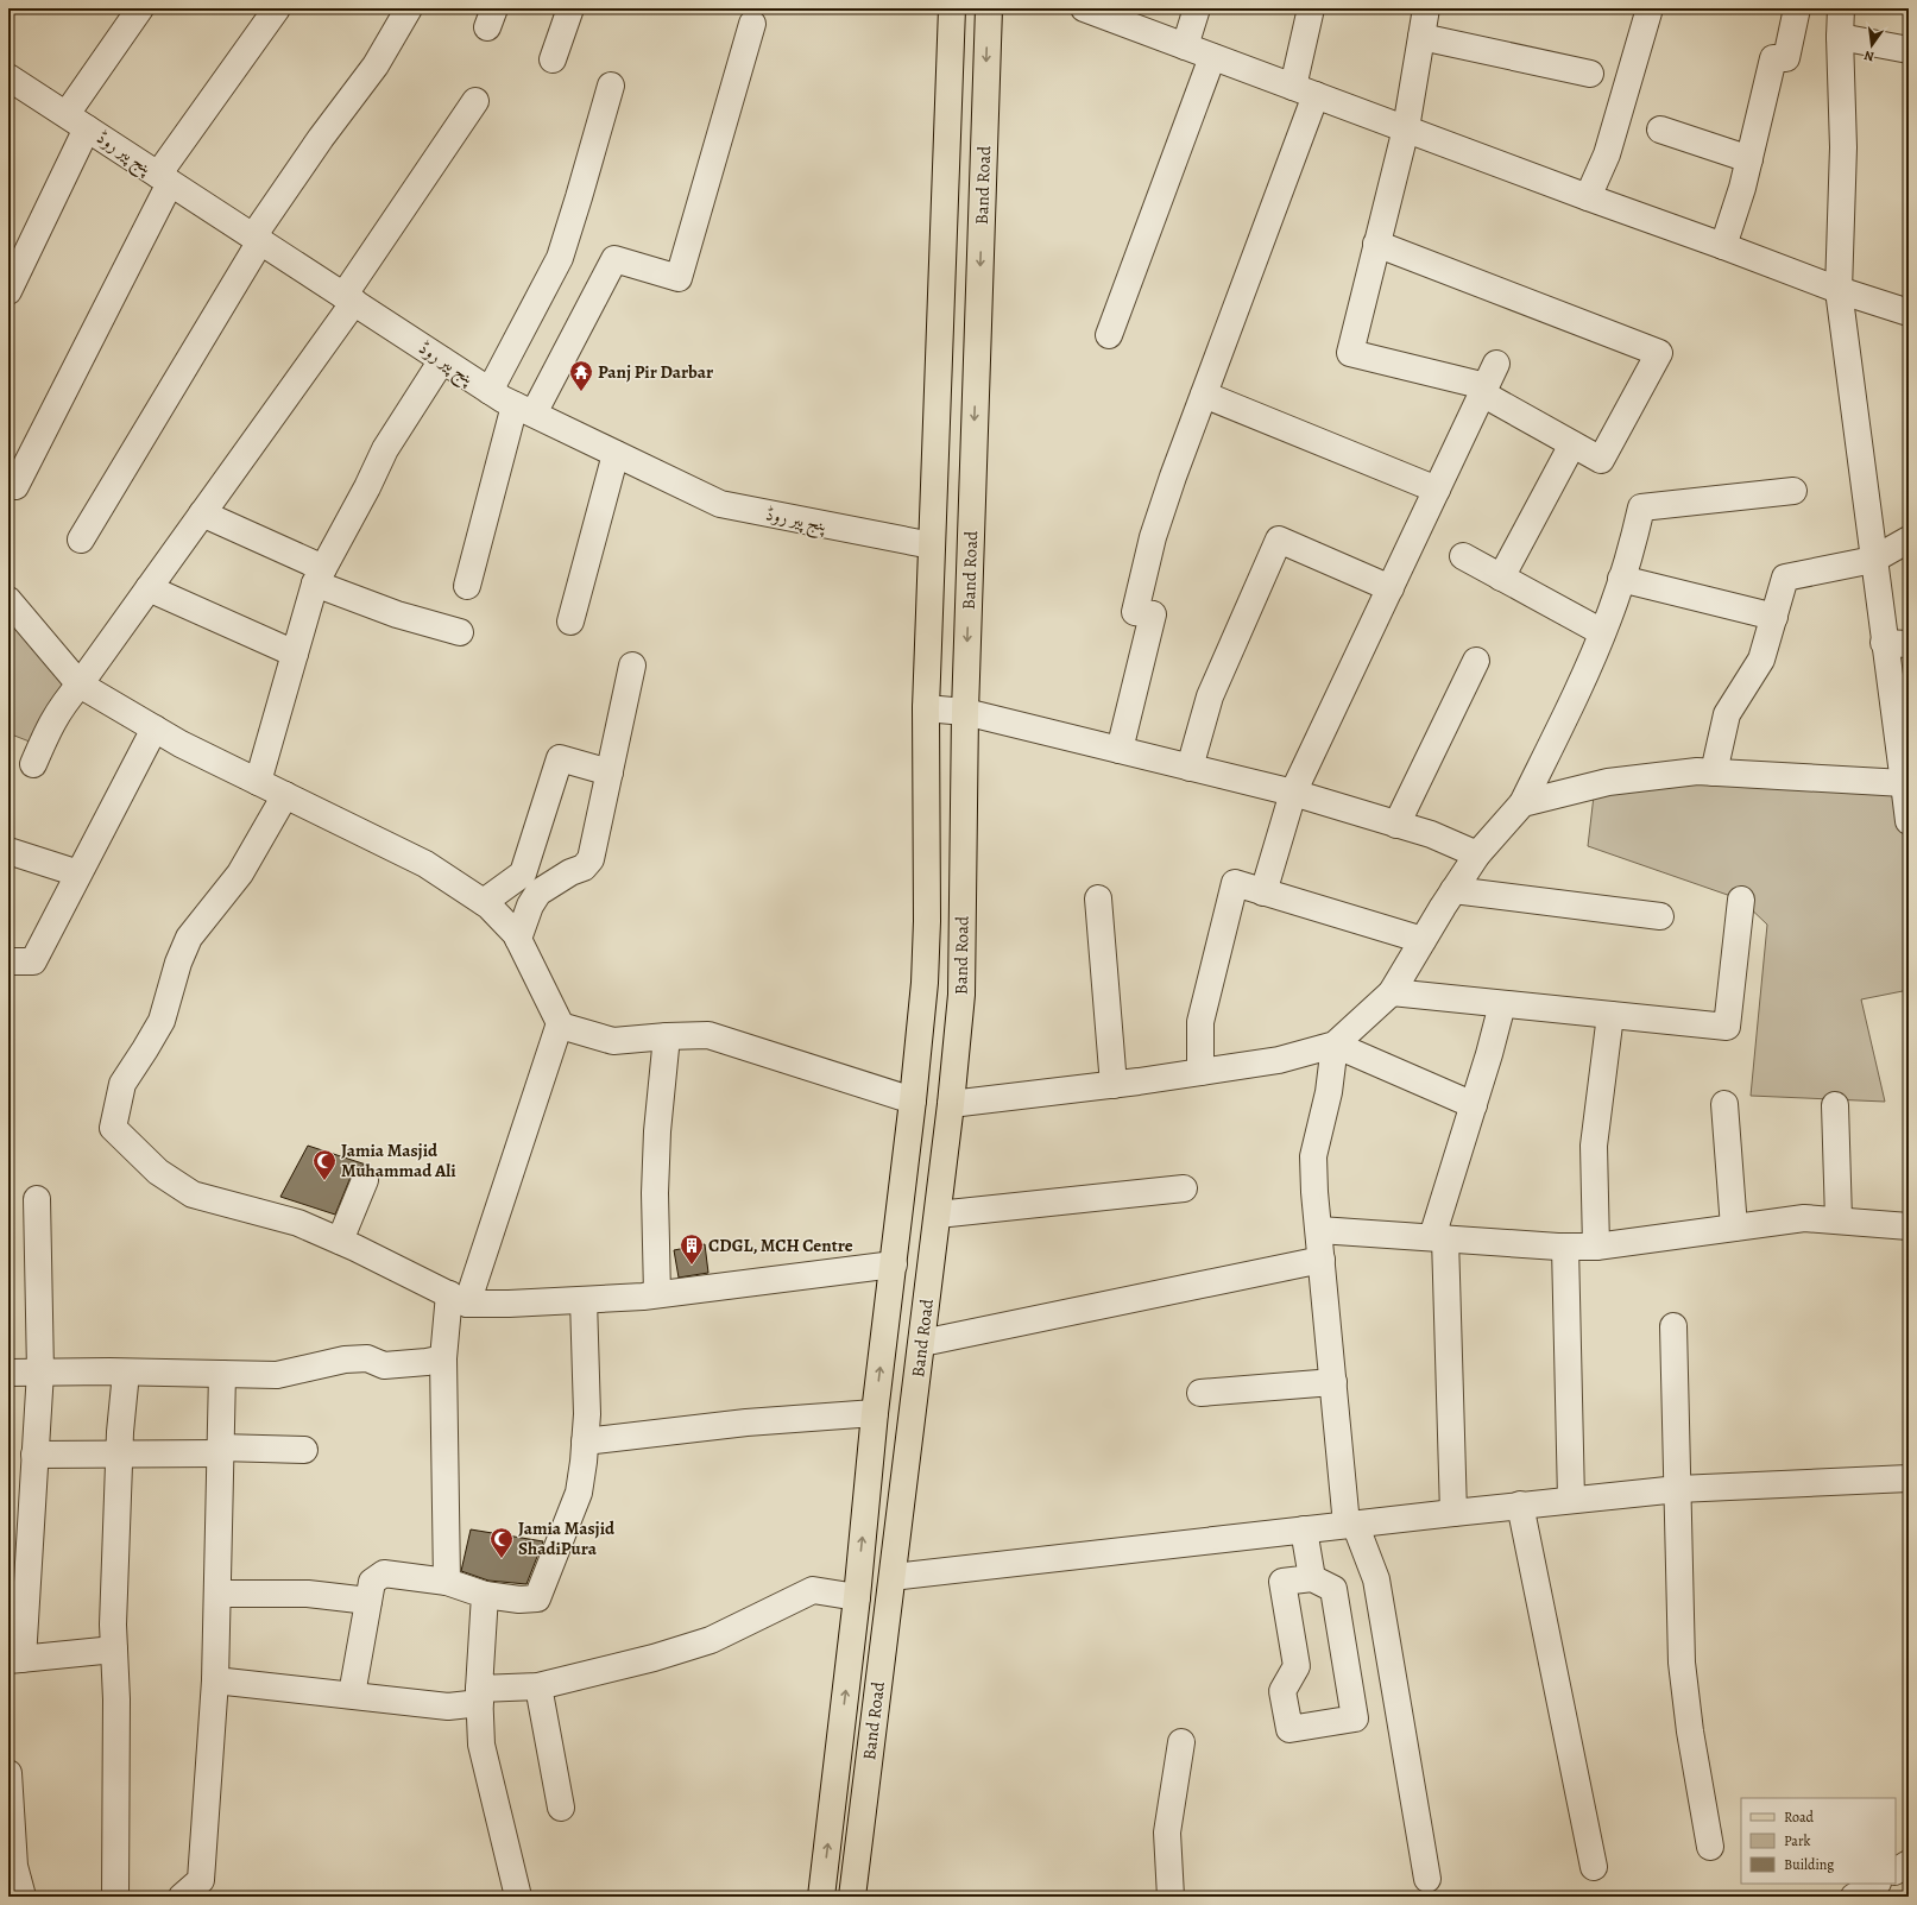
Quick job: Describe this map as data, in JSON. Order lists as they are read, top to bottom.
{
  "streets": {
    "main road": ["Band Road"],
    "street": ["پنج پیر روڈ"]
  },
  "crossings": [
    ["پنج پیر روڈ", "Band Road"]
  ],
  "places": {
    "temple": ["Panj Pir Darbar"],
    "mosque": ["Jamia Masjid Muhammad Ali", "Jamia Masjid ShadiPura"],
    "building": ["CDGL, MCH Centre"]
  },
  "legend": ["Road", "Park", "Building"],
  "north": "bottom"
}
